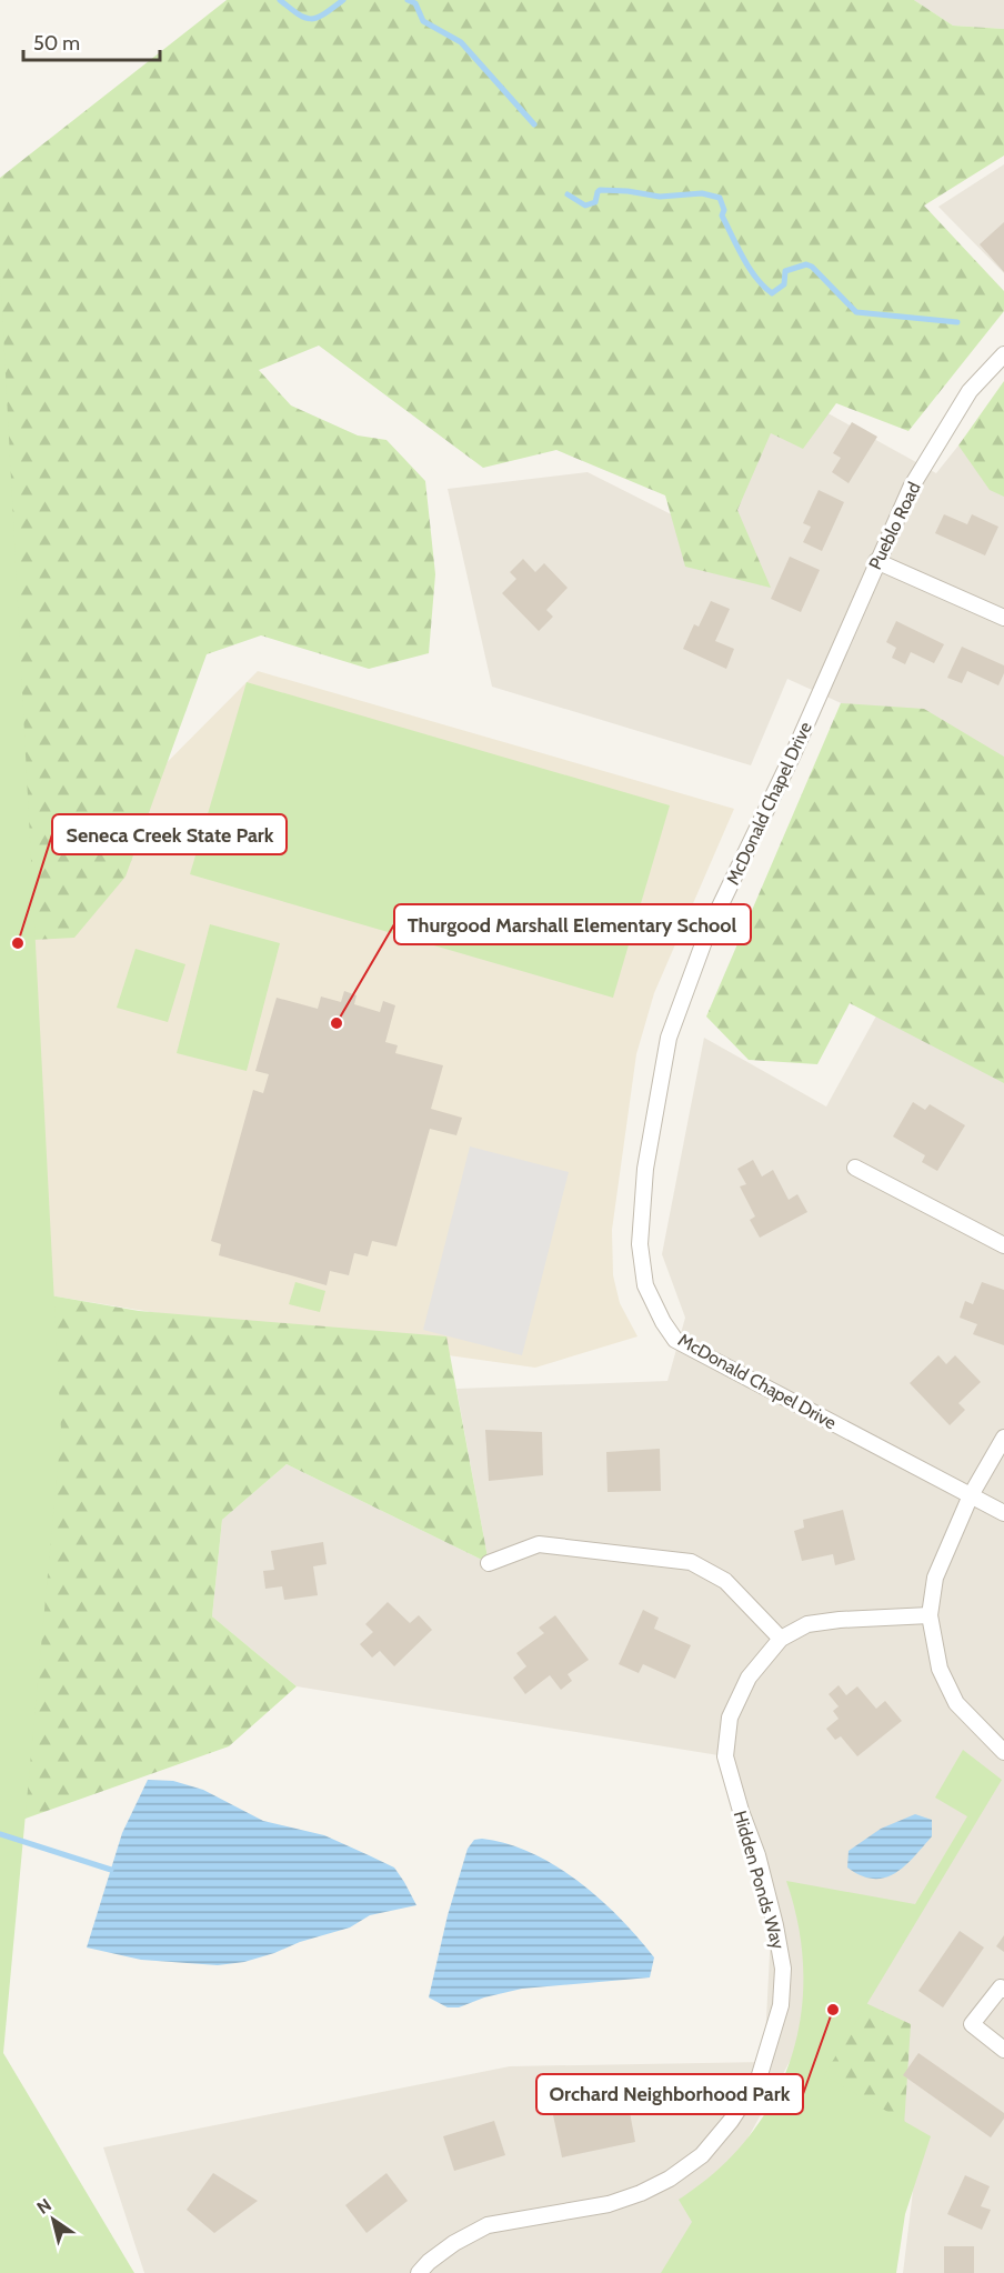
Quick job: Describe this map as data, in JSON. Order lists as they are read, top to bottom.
{
  "streets": {
    "street": ["Pueblo Road", "McDonald Chapel Drive", "Hidden Ponds Way"]
  },
  "crossings": [
    ["Pueblo Road", "McDonald Chapel Drive"]
  ],
  "places": ["Seneca Creek State Park", "Thurgood Marshall Elementary School", "Orchard Neighborhood Park"],
  "scale_bar": "50 m",
  "north": "top left"
}
